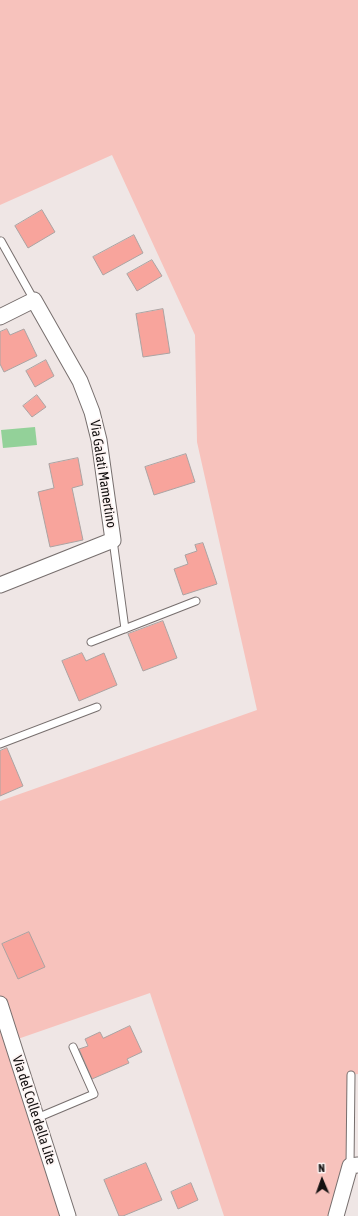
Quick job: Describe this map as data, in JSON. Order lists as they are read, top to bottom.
{
  "streets": {
    "street": ["Via Galati Mamertino", "Via del Colle della Lite"]
  },
  "north": "top"
}
